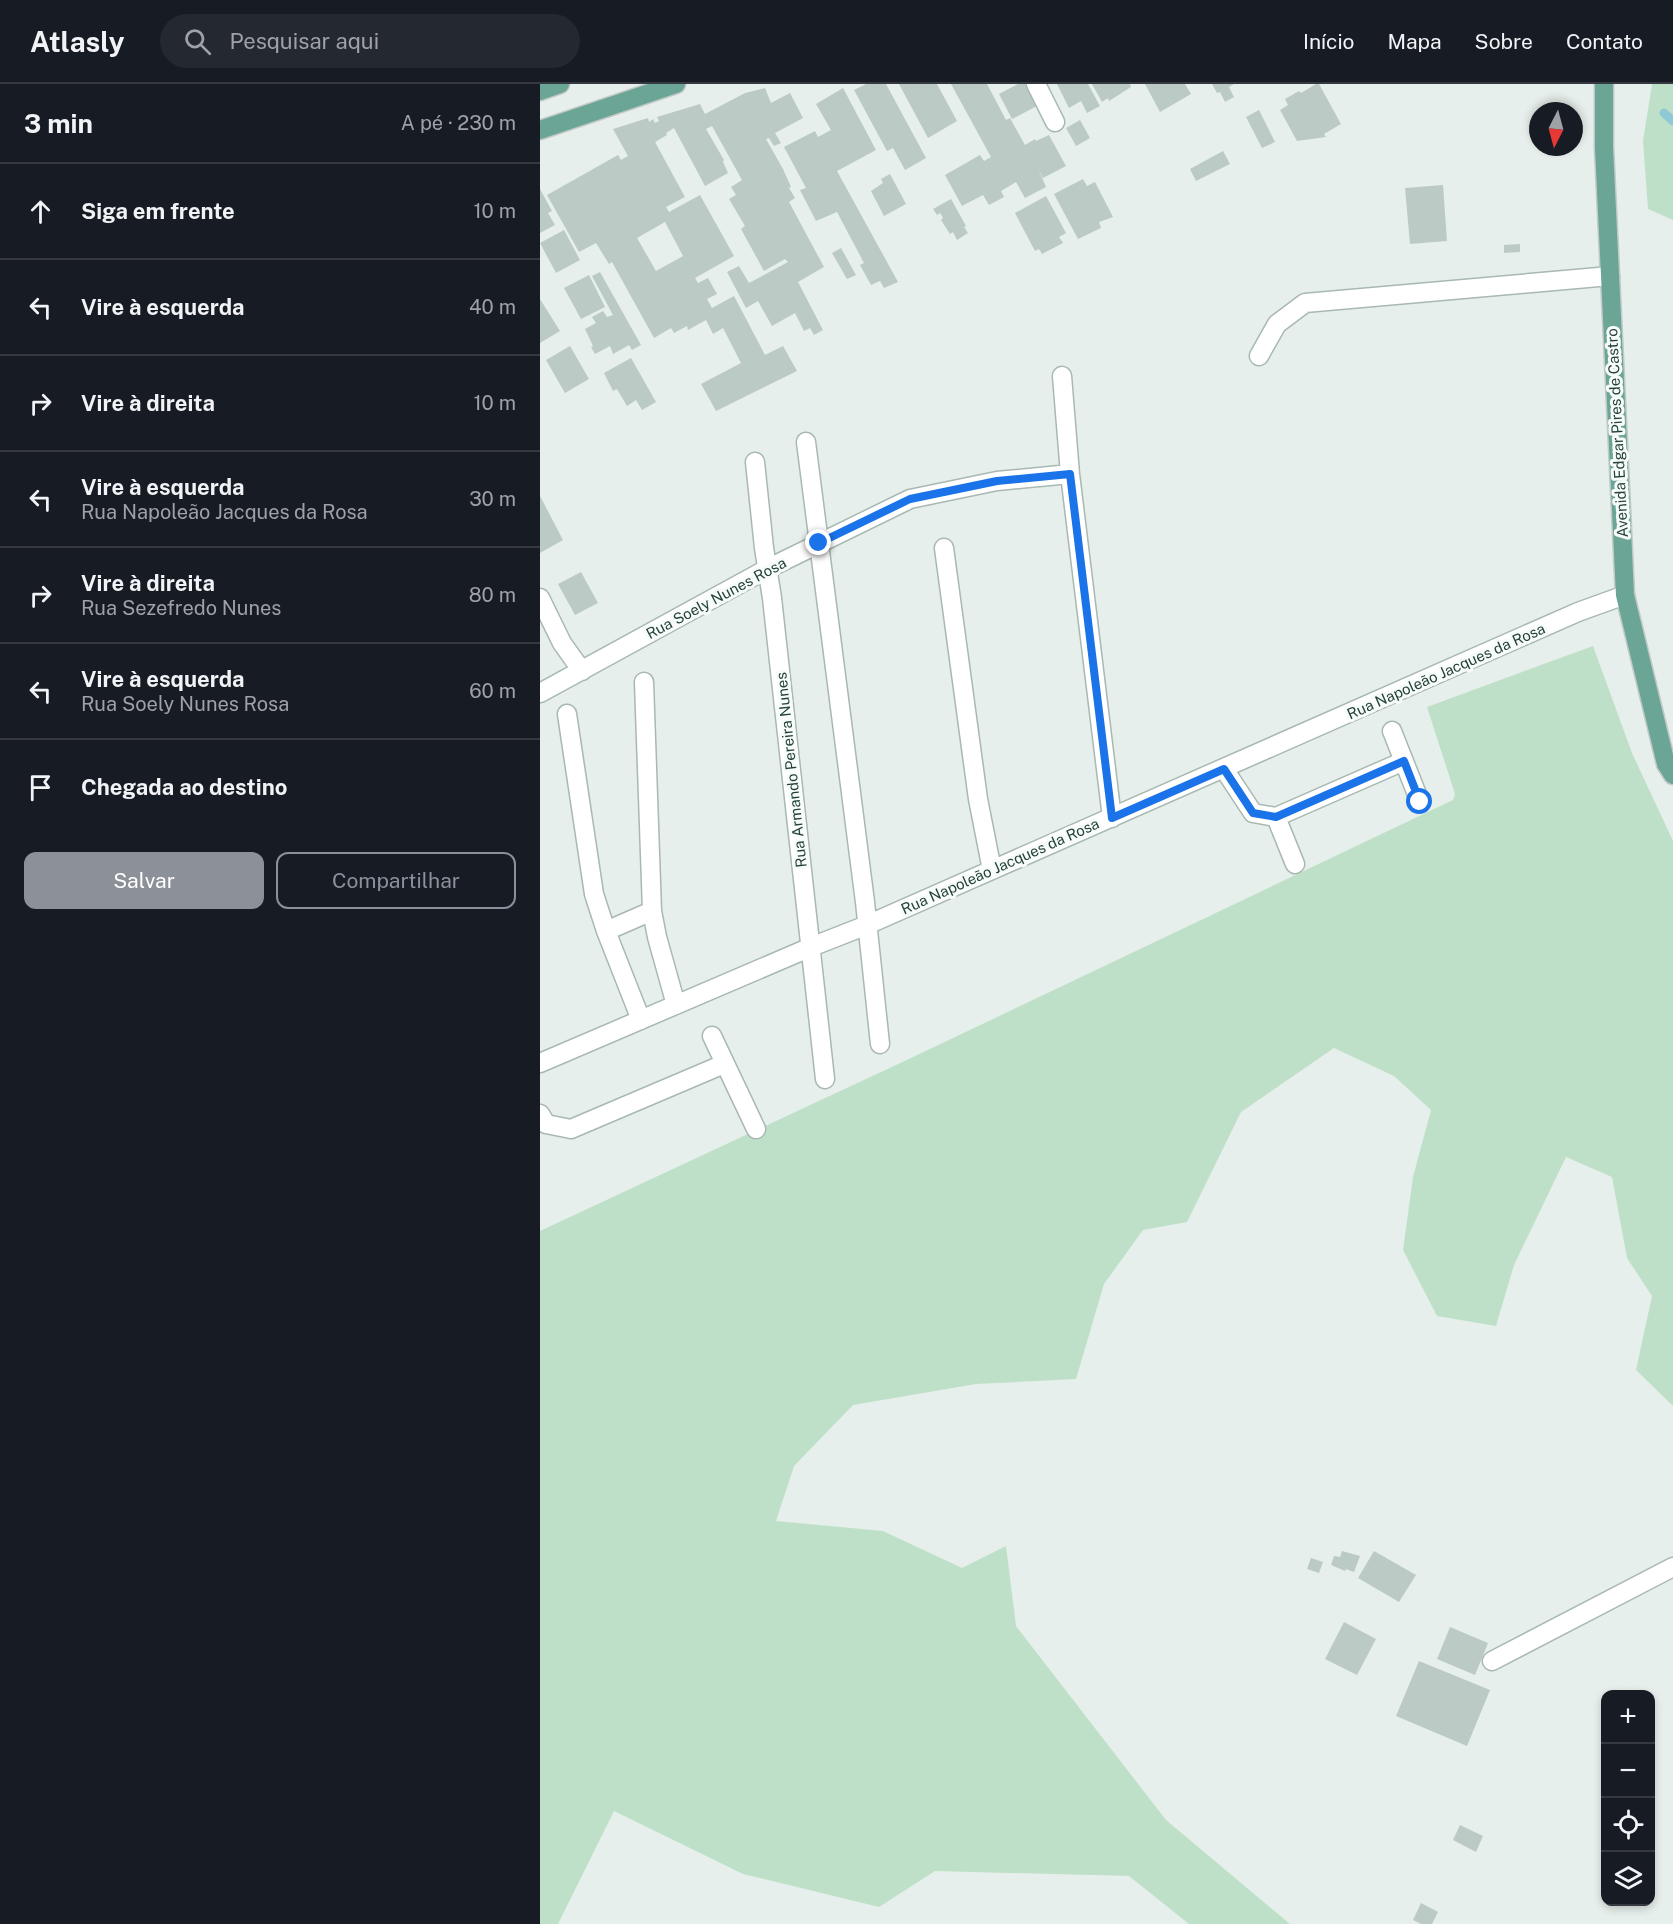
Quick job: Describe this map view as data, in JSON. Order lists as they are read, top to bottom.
{
  "streets": {
    "main road": ["Avenida Edgar Pires de Castro"],
    "street": ["Rua Soely Nunes Rosa", "Rua Napoleão Jacques da Rosa", "Rua Armando Pereira Nunes"]
  },
  "crossings": [
    ["Avenida Edgar Pires de Castro", "Rua Napoleão Jacques da Rosa"],
    ["Rua Soely Nunes Rosa", "Rua Armando Pereira Nunes"],
    ["Rua Napoleão Jacques da Rosa", "Rua Armando Pereira Nunes"]
  ],
  "north": "bottom",
  "page": {
    "header": "Atlasly",
    "search": "Pesquisar aqui",
    "nav": [
      "Início",
      "Mapa",
      "Sobre",
      "Contato"
    ],
    "heading": ["3 min", "A pé · 230 m"],
    "list": [
      ["Siga em frente", "10 m"],
      ["Vire à esquerda", "40 m"],
      ["Vire à direita", "10 m"],
      ["Vire à esquerda", "Rua Napoleão Jacques da Rosa", "30 m"],
      ["Vire à direita", "Rua Sezefredo Nunes", "80 m"],
      ["Vire à esquerda", "Rua Soely Nunes Rosa", "60 m"],
      "Chegada ao destino"
    ],
    "buttons": ["Salvar", "Compartilhar"],
    "map_buttons": ["+", "−"]
  }
}
